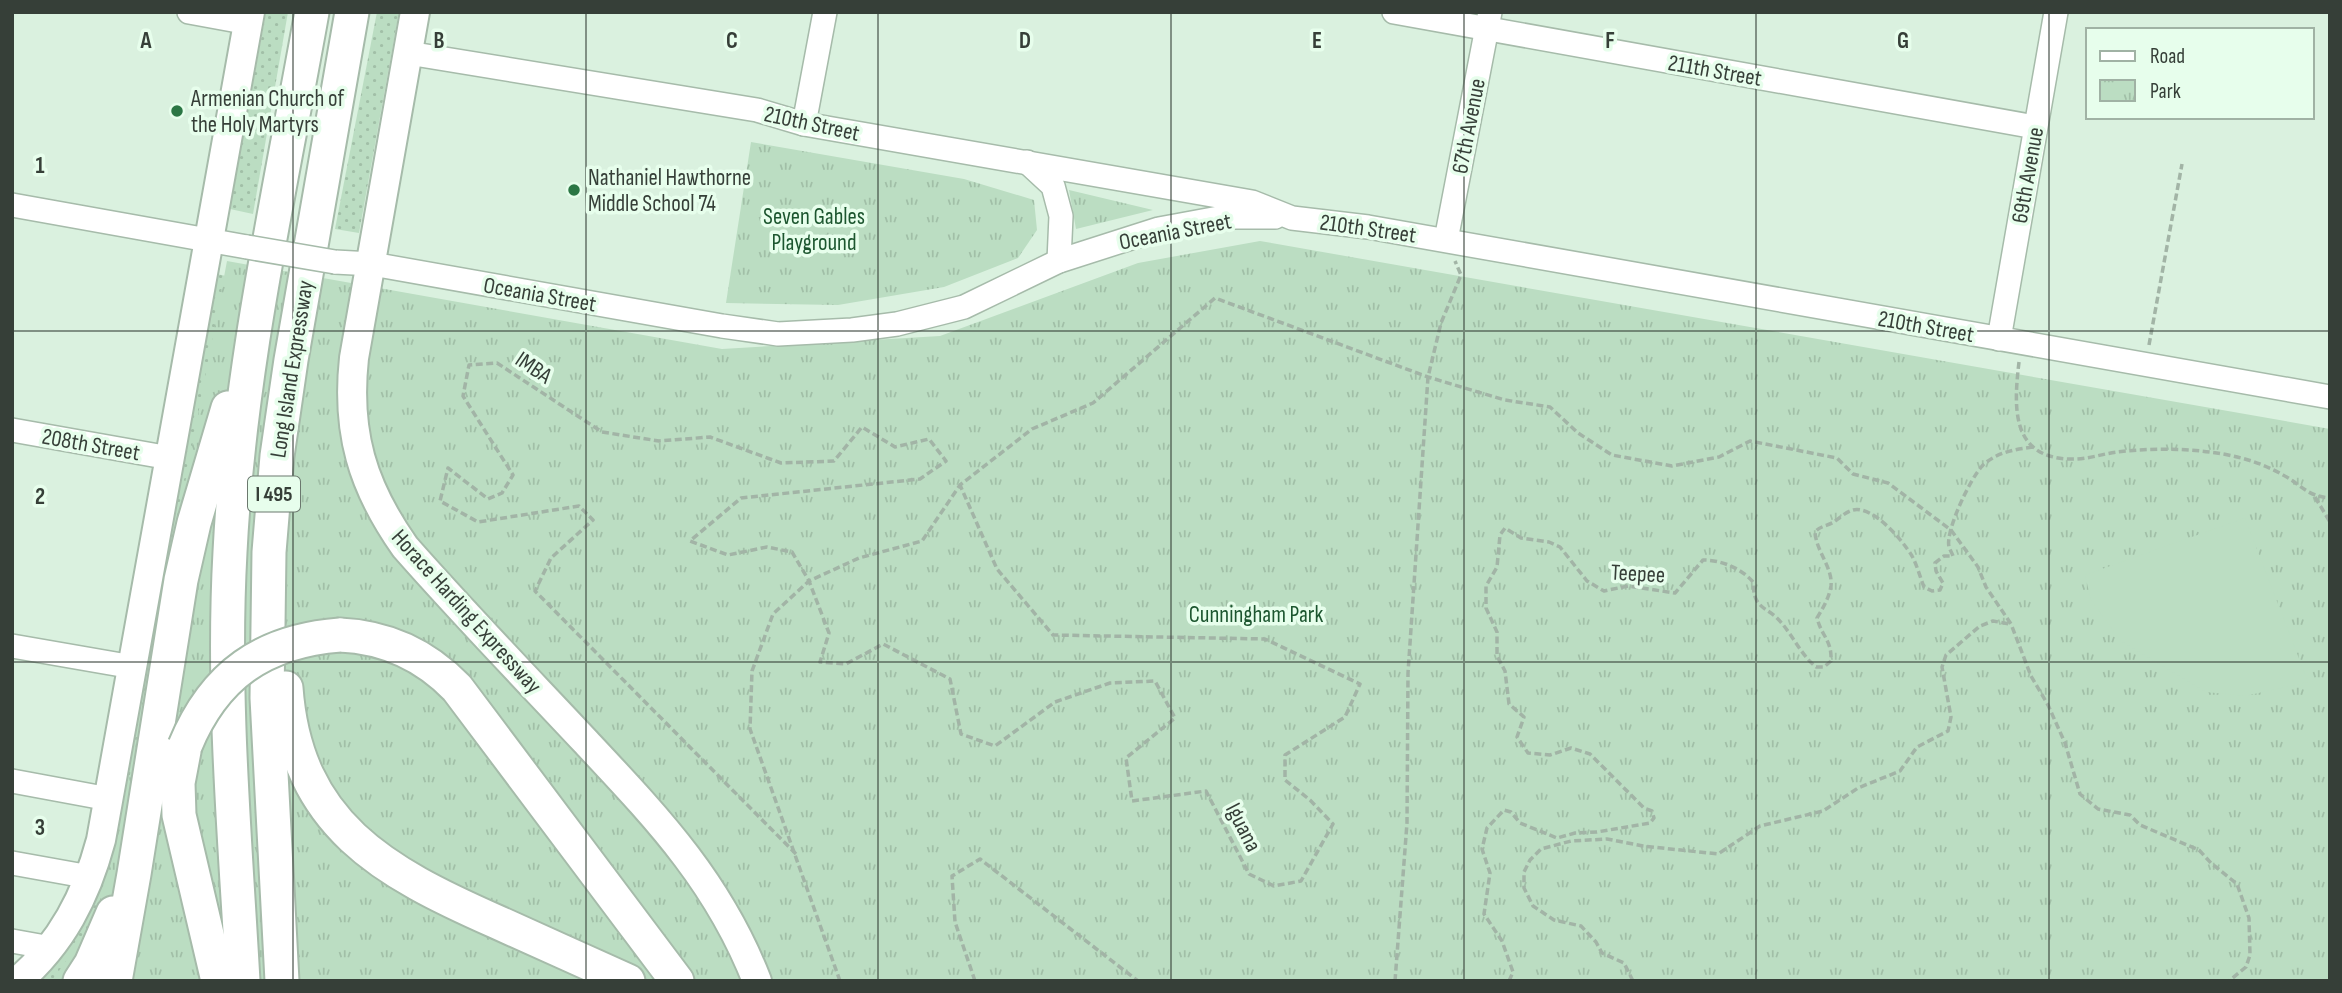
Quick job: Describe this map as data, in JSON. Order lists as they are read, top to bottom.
{
  "streets": {
    "highway": ["Long Island Expressway", "I 495"],
    "main road": ["Horace Harding Expressway"],
    "street": [
      "211th Street",
      "210th Street",
      "67th Avenue",
      "69th Avenue",
      "Oceania Street",
      "208th Street"
    ],
    "path": ["IMBA", "Teepee", "Iguana"]
  },
  "crossings": [
    ["211th Street", "67th Avenue"],
    ["211th Street", "69th Avenue"],
    ["210th Street", "67th Avenue"],
    ["210th Street", "69th Avenue"],
    ["210th Street", "Oceania Street"],
    ["210th Street", "Horace Harding Expressway"],
    ["Oceania Street", "Horace Harding Expressway"],
    ["IMBA", "Iguana"]
  ],
  "parks": ["Seven Gables Playground", "Cunningham Park"],
  "places": ["Armenian Church of the Holy Martyrs", "Nathaniel Hawthorne Middle School 74"],
  "legend": ["Road", "Park"],
  "grid": {
    "columns": [
      "A",
      "B",
      "C",
      "D",
      "E",
      "F",
      "G"
    ],
    "rows": ["1", "2", "3"]
  }
}
